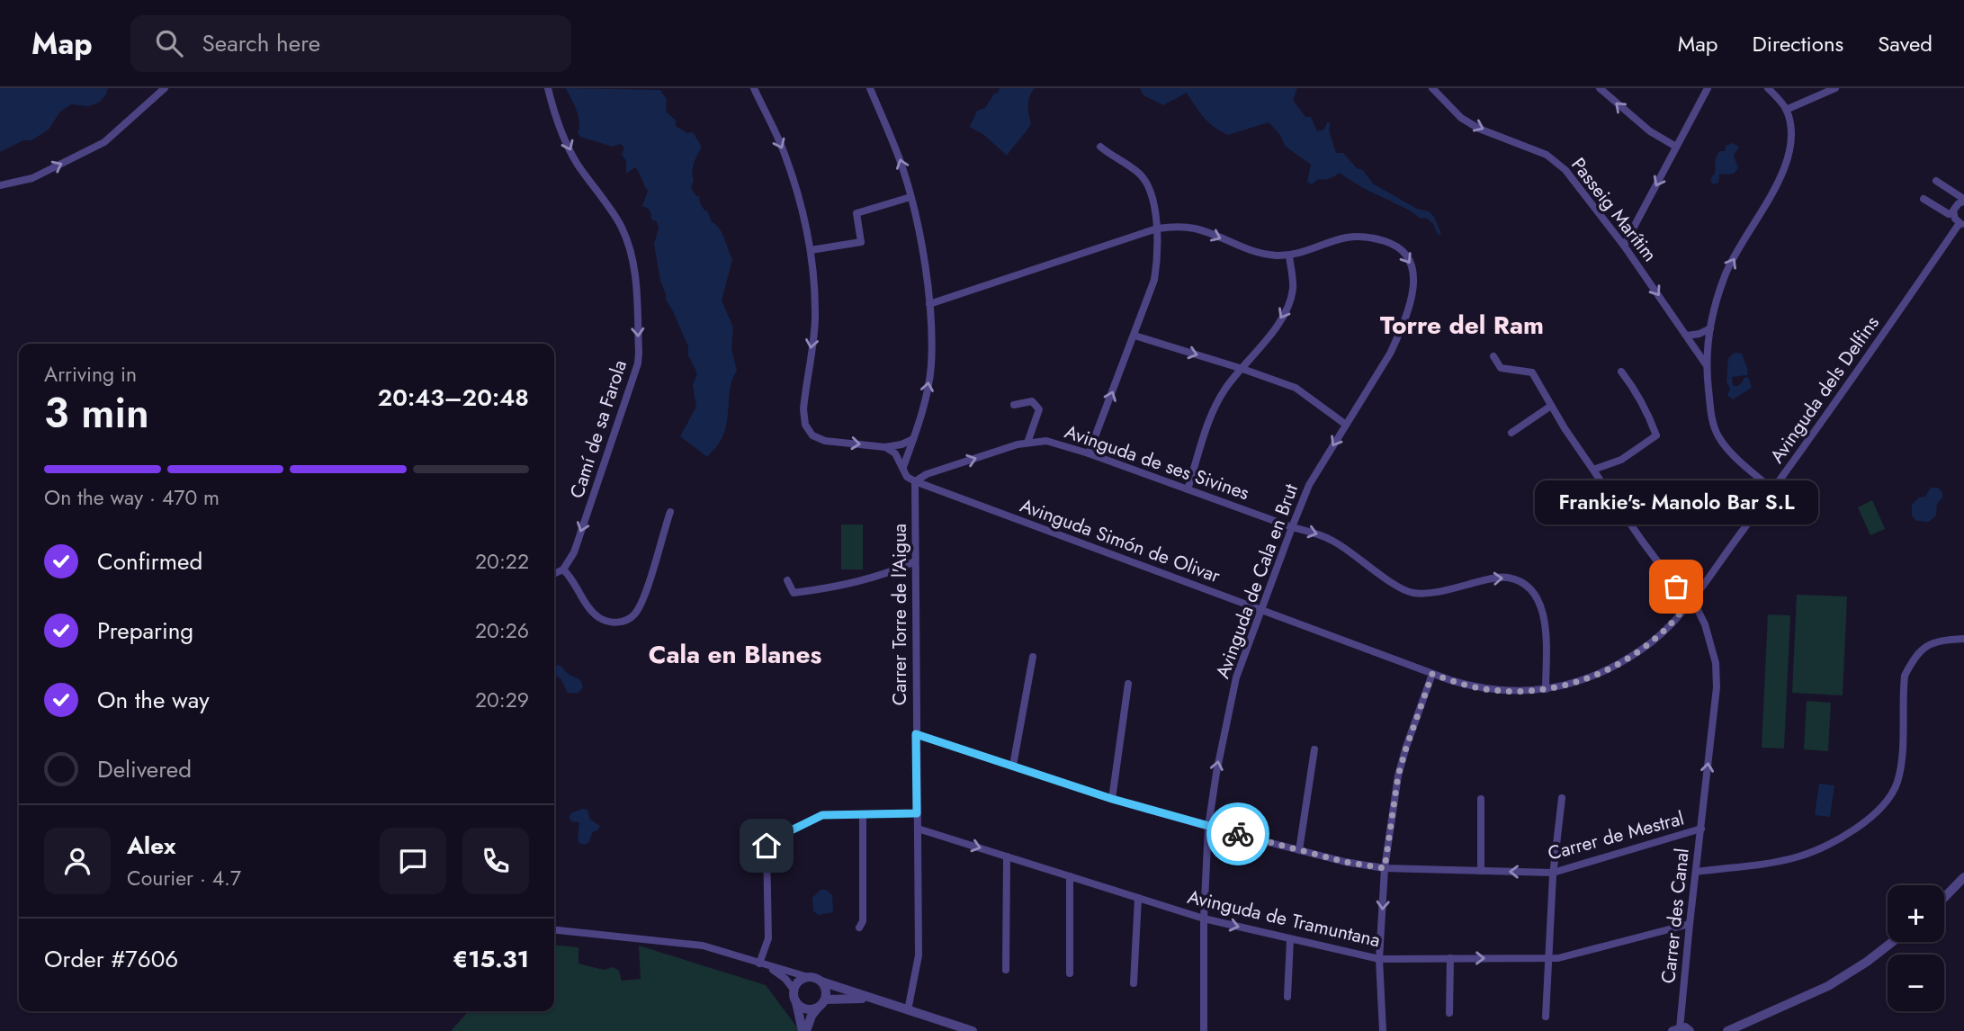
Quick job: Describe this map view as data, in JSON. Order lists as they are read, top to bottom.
{
  "streets": {
    "street": [
      "Passeig Marítim",
      "Avinguda dels Delfins",
      "Camí de sa Farola",
      "Avinguda de ses Sivines",
      "Avinguda Simón de Olivar",
      "Avinguda de Cala en Brut",
      "Carrer Torre de l'Aigua",
      "Carrer de Mestral",
      "Carrer des Canal",
      "Avinguda de Tramuntana"
    ]
  },
  "crossings": [
    ["Avinguda dels Delfins", "Avinguda Simón de Olivar"],
    ["Avinguda dels Delfins", "Carrer des Canal"],
    ["Avinguda de ses Sivines", "Avinguda Simón de Olivar"],
    ["Avinguda de ses Sivines", "Avinguda de Cala en Brut"],
    ["Avinguda de ses Sivines", "Carrer Torre de l'Aigua"],
    ["Avinguda Simón de Olivar", "Avinguda de Cala en Brut"],
    ["Avinguda Simón de Olivar", "Carrer Torre de l'Aigua"],
    ["Avinguda Simón de Olivar", "Carrer des Canal"],
    ["Avinguda de Cala en Brut", "Carrer de Mestral"],
    ["Avinguda de Cala en Brut", "Avinguda de Tramuntana"],
    ["Carrer Torre de l'Aigua", "Carrer de Mestral"],
    ["Carrer Torre de l'Aigua", "Avinguda de Tramuntana"],
    ["Carrer de Mestral", "Carrer des Canal"],
    ["Carrer des Canal", "Avinguda de Tramuntana"]
  ],
  "one_way": ["Passeig Marítim", "Camí de sa Farola"],
  "districts": ["Torre del Ram", "Cala en Blanes"],
  "places": ["Frankie's- Manolo Bar S.L"],
  "page": {
    "header": "Map",
    "search": "Search here",
    "nav": ["Map", "Directions", "Saved"],
    "heading": ["3 min", "Arriving in", "20:43–20:48"],
    "panel": [
      "Alex",
      "Courier · 4.7",
      "Order #7606",
      "€15.31"
    ],
    "bar": "On the way · 470 m",
    "bubble": "Frankie's- Manolo Bar S.L",
    "list": [
      ["Confirmed", "20:22"],
      ["Preparing", "20:26"],
      ["On the way", "20:29"],
      "Delivered"
    ],
    "map_buttons": ["+", "−"]
  }
}
